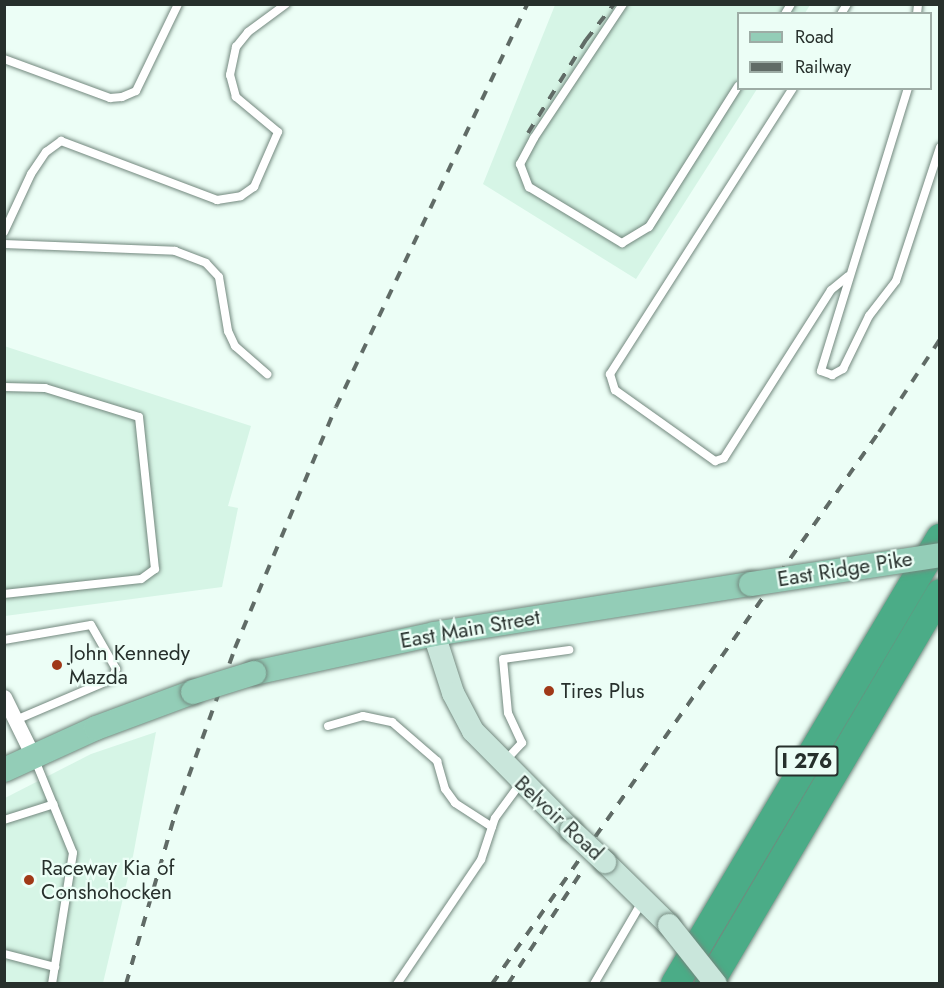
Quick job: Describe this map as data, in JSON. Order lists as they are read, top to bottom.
{
  "streets": {
    "highway": ["I 276"],
    "main road": ["East Ridge Pike", "East Main Street"],
    "street": ["Belvoir Road"]
  },
  "crossings": [
    ["East Ridge Pike", "East Main Street"],
    ["East Main Street", "Belvoir Road"]
  ],
  "places": ["John Kennedy Mazda", "Tires Plus", "Raceway Kia of Conshohocken"],
  "legend": ["Road", "Railway"]
}
